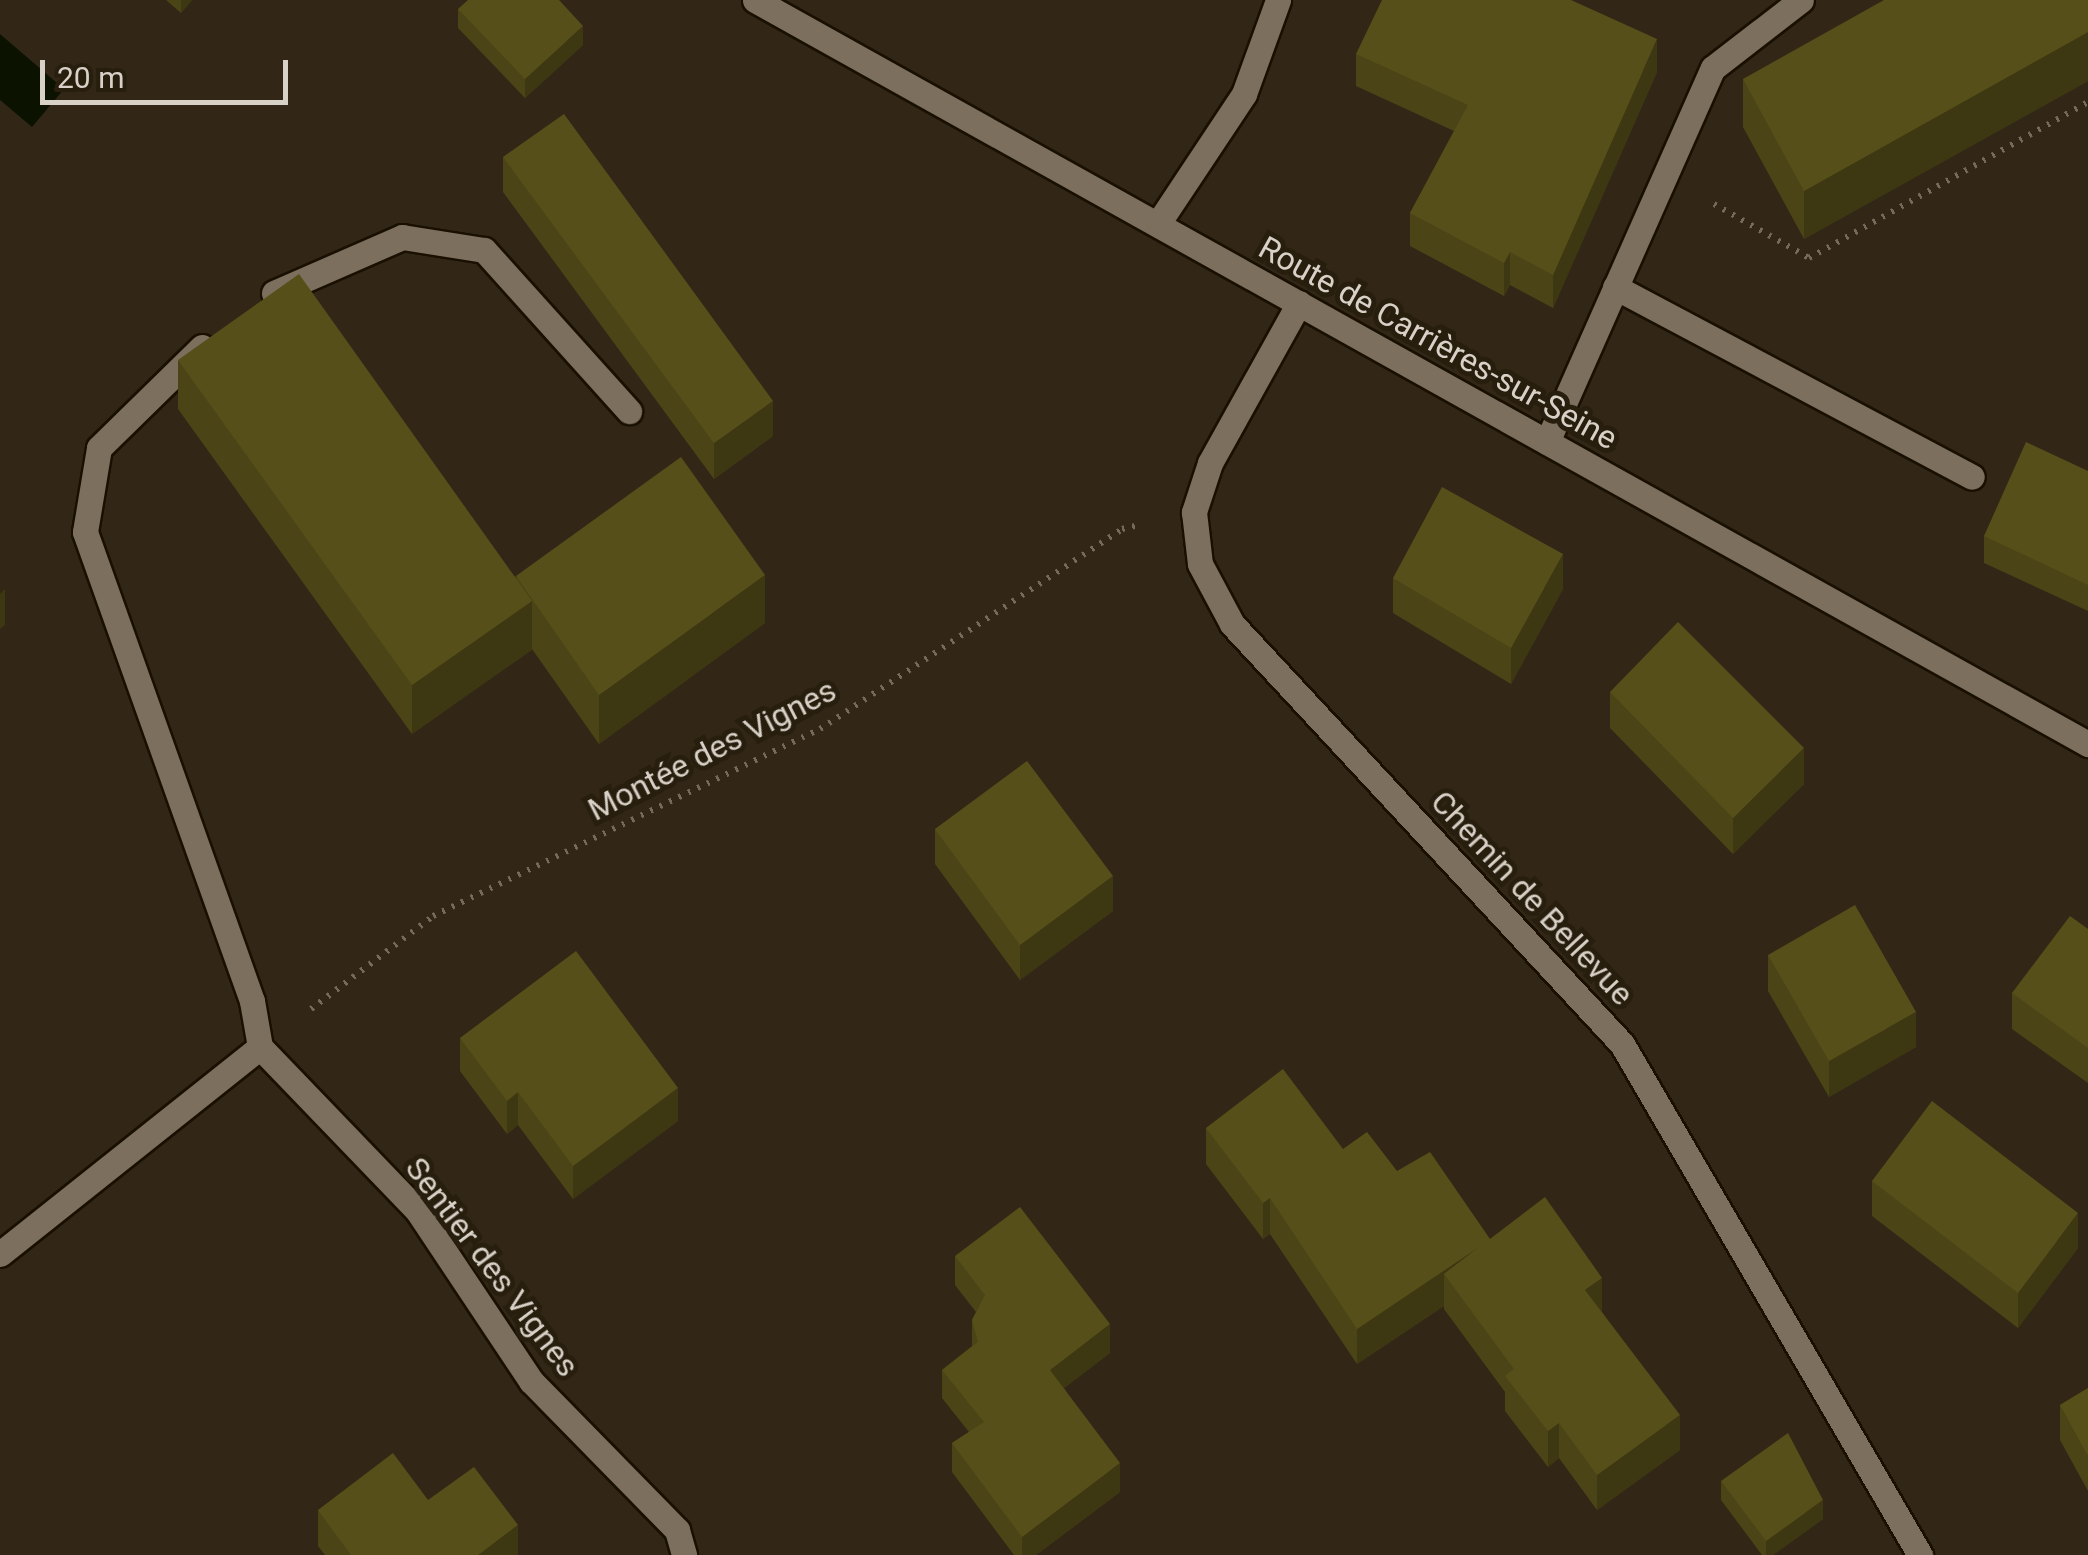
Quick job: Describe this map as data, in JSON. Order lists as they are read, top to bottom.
{
  "streets": {
    "street": ["Route de Carrières-sur-Seine", "Chemin de Bellevue", "Sentier des Vignes"],
    "path": ["Montée des Vignes"]
  },
  "crossings": [
    ["Route de Carrières-sur-Seine", "Chemin de Bellevue"],
    ["Montée des Vignes", "Chemin de Bellevue"],
    ["Montée des Vignes", "Sentier des Vignes"]
  ],
  "scale_bar": "20 m"
}
